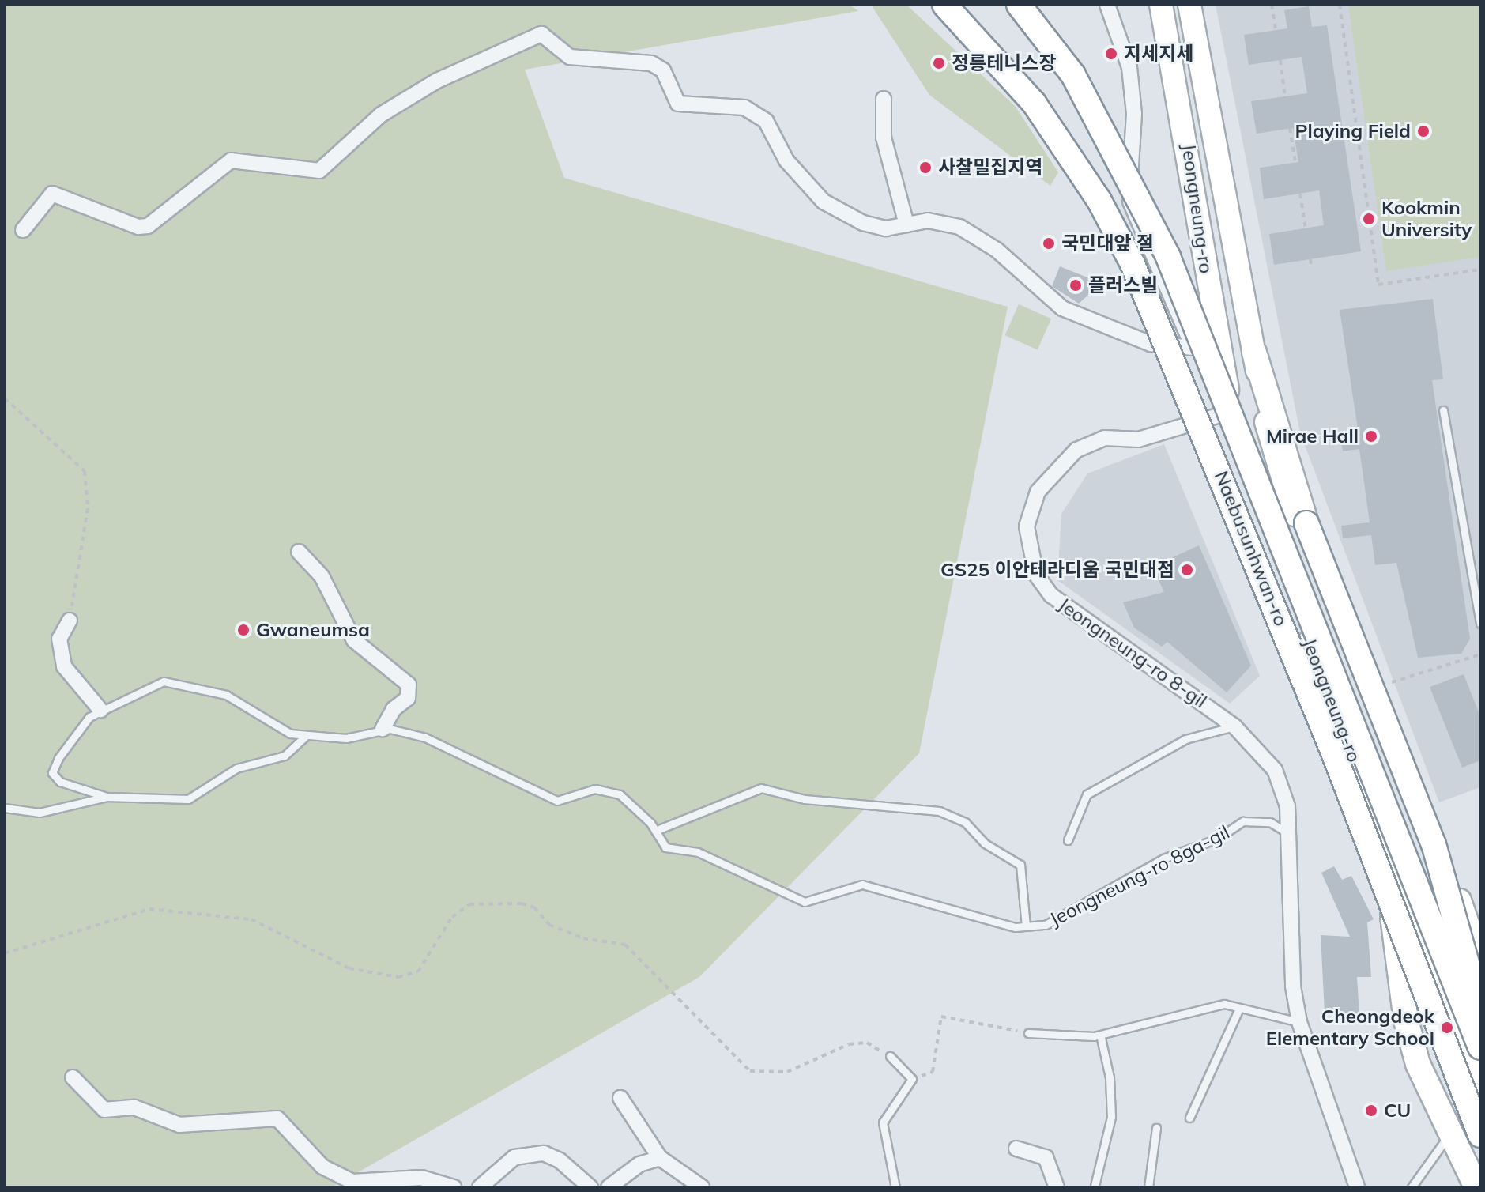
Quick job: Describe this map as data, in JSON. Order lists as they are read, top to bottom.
{
  "streets": {
    "highway": ["Naebusunhwan-ro"],
    "main road": ["Jeongneung-ro"],
    "street": ["Jeongneung-ro 8-gil"],
    "lane": ["Jeongneung-ro 8ga-gil"]
  },
  "crossings": [
    ["Jeongneung-ro", "Jeongneung-ro 8-gil"],
    ["Jeongneung-ro 8-gil", "Jeongneung-ro 8ga-gil"]
  ],
  "places": [
    "지세지세",
    "정릉테니스장",
    "Playing Field",
    "사찰밀집지역",
    "Kookmin University",
    "국민대앞 절",
    "플러스빌",
    "Mirae Hall",
    "GS25 이안테라디움 국민대점",
    "Gwaneumsa",
    "Cheongdeok Elementary School",
    "CU"
  ]
}
